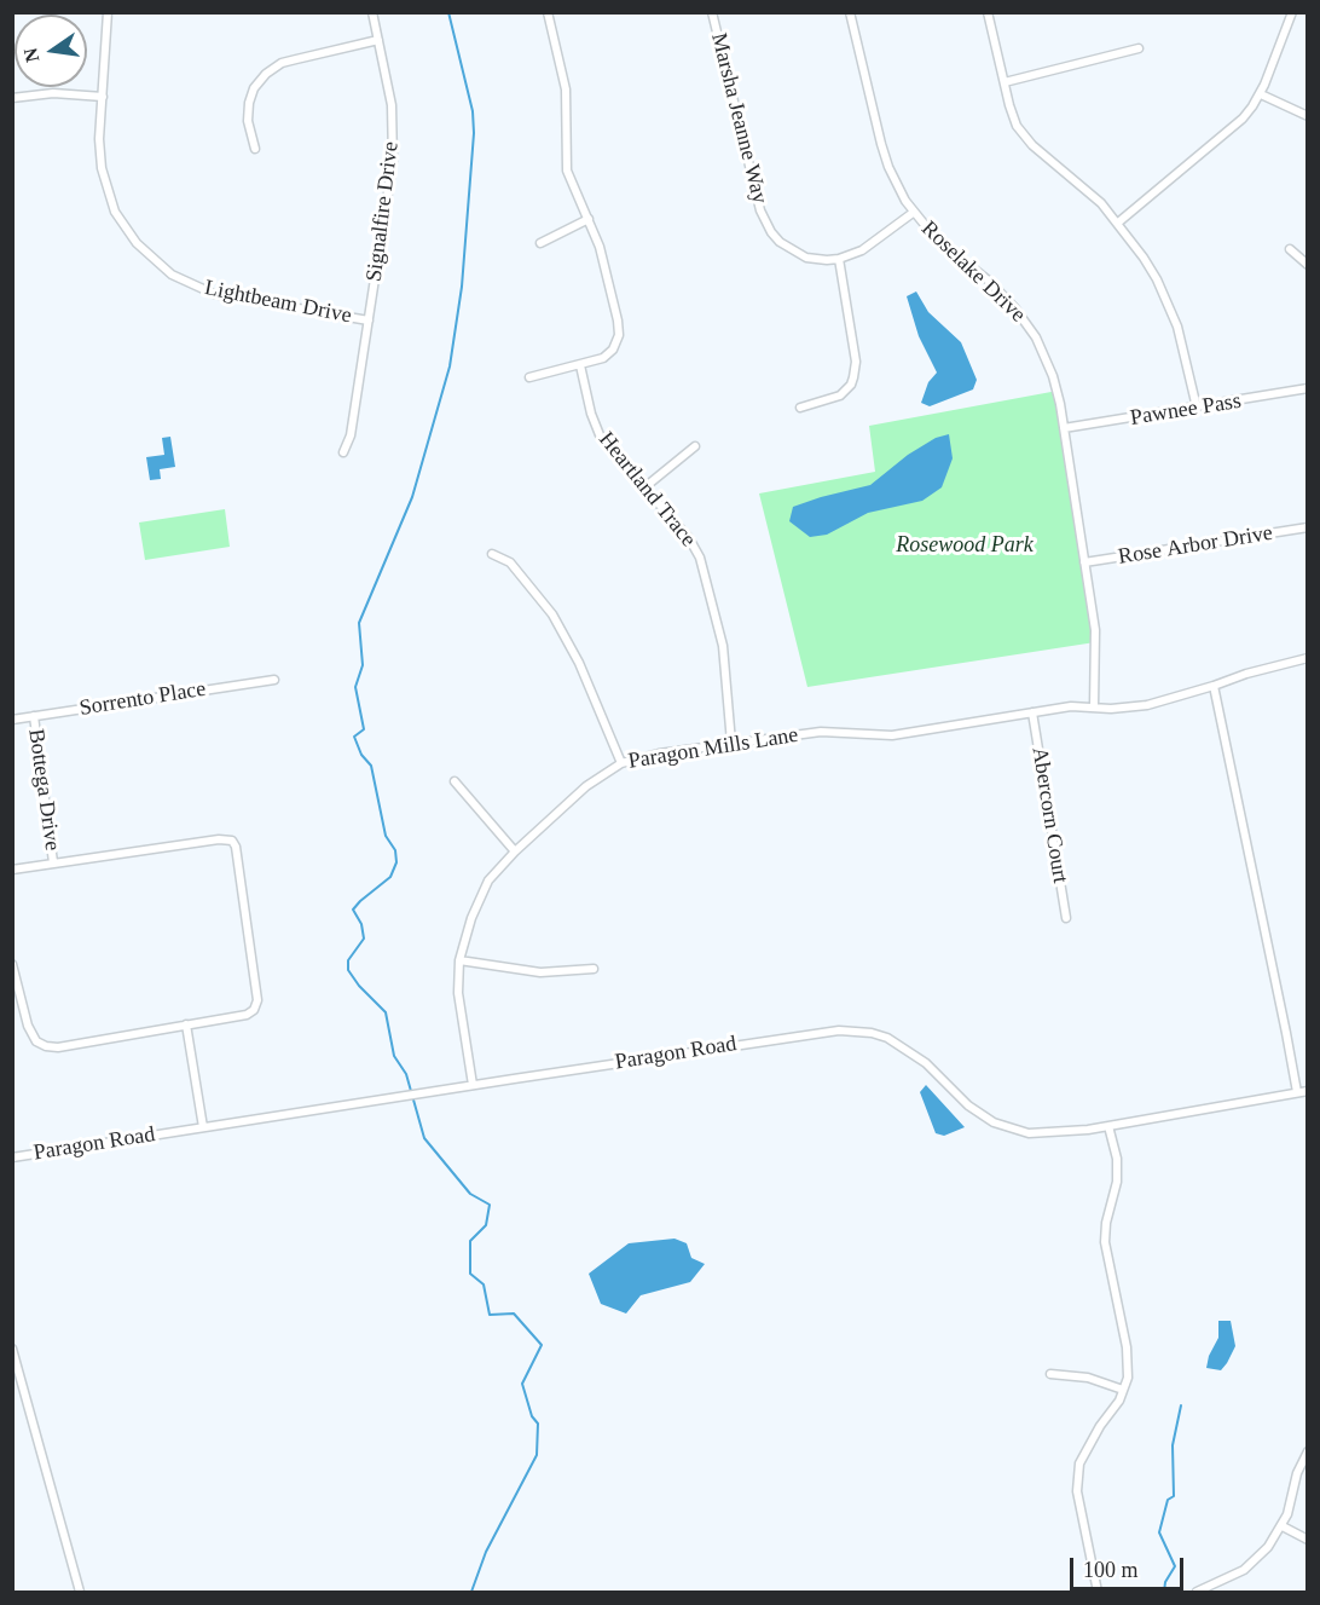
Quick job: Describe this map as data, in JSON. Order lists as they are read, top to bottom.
{
  "streets": {
    "street": [
      "Marsha Jeanne Way",
      "Signalfire Drive",
      "Roselake Drive",
      "Lightbeam Drive",
      "Pawnee Pass",
      "Heartland Trace",
      "Rose Arbor Drive",
      "Sorrento Place",
      "Paragon Mills Lane",
      "Bottega Drive",
      "Abercorn Court",
      "Paragon Road"
    ]
  },
  "crossings": [
    ["Signalfire Drive", "Lightbeam Drive"],
    ["Roselake Drive", "Pawnee Pass"],
    ["Roselake Drive", "Rose Arbor Drive"],
    ["Roselake Drive", "Paragon Mills Lane"],
    ["Heartland Trace", "Paragon Mills Lane"],
    ["Sorrento Place", "Bottega Drive"],
    ["Paragon Mills Lane", "Abercorn Court"],
    ["Paragon Mills Lane", "Paragon Road"]
  ],
  "parks": ["Rosewood Park"],
  "scale_bar": "100 m",
  "north": "left"
}
